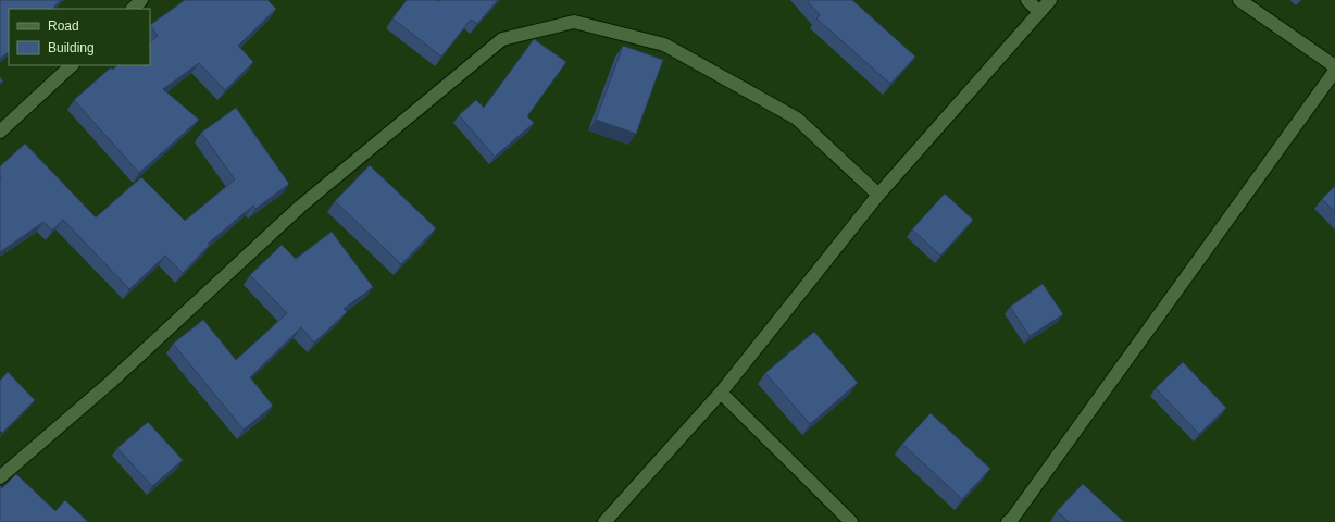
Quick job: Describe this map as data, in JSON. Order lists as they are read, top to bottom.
{
  "legend": ["Road", "Building"]
}
